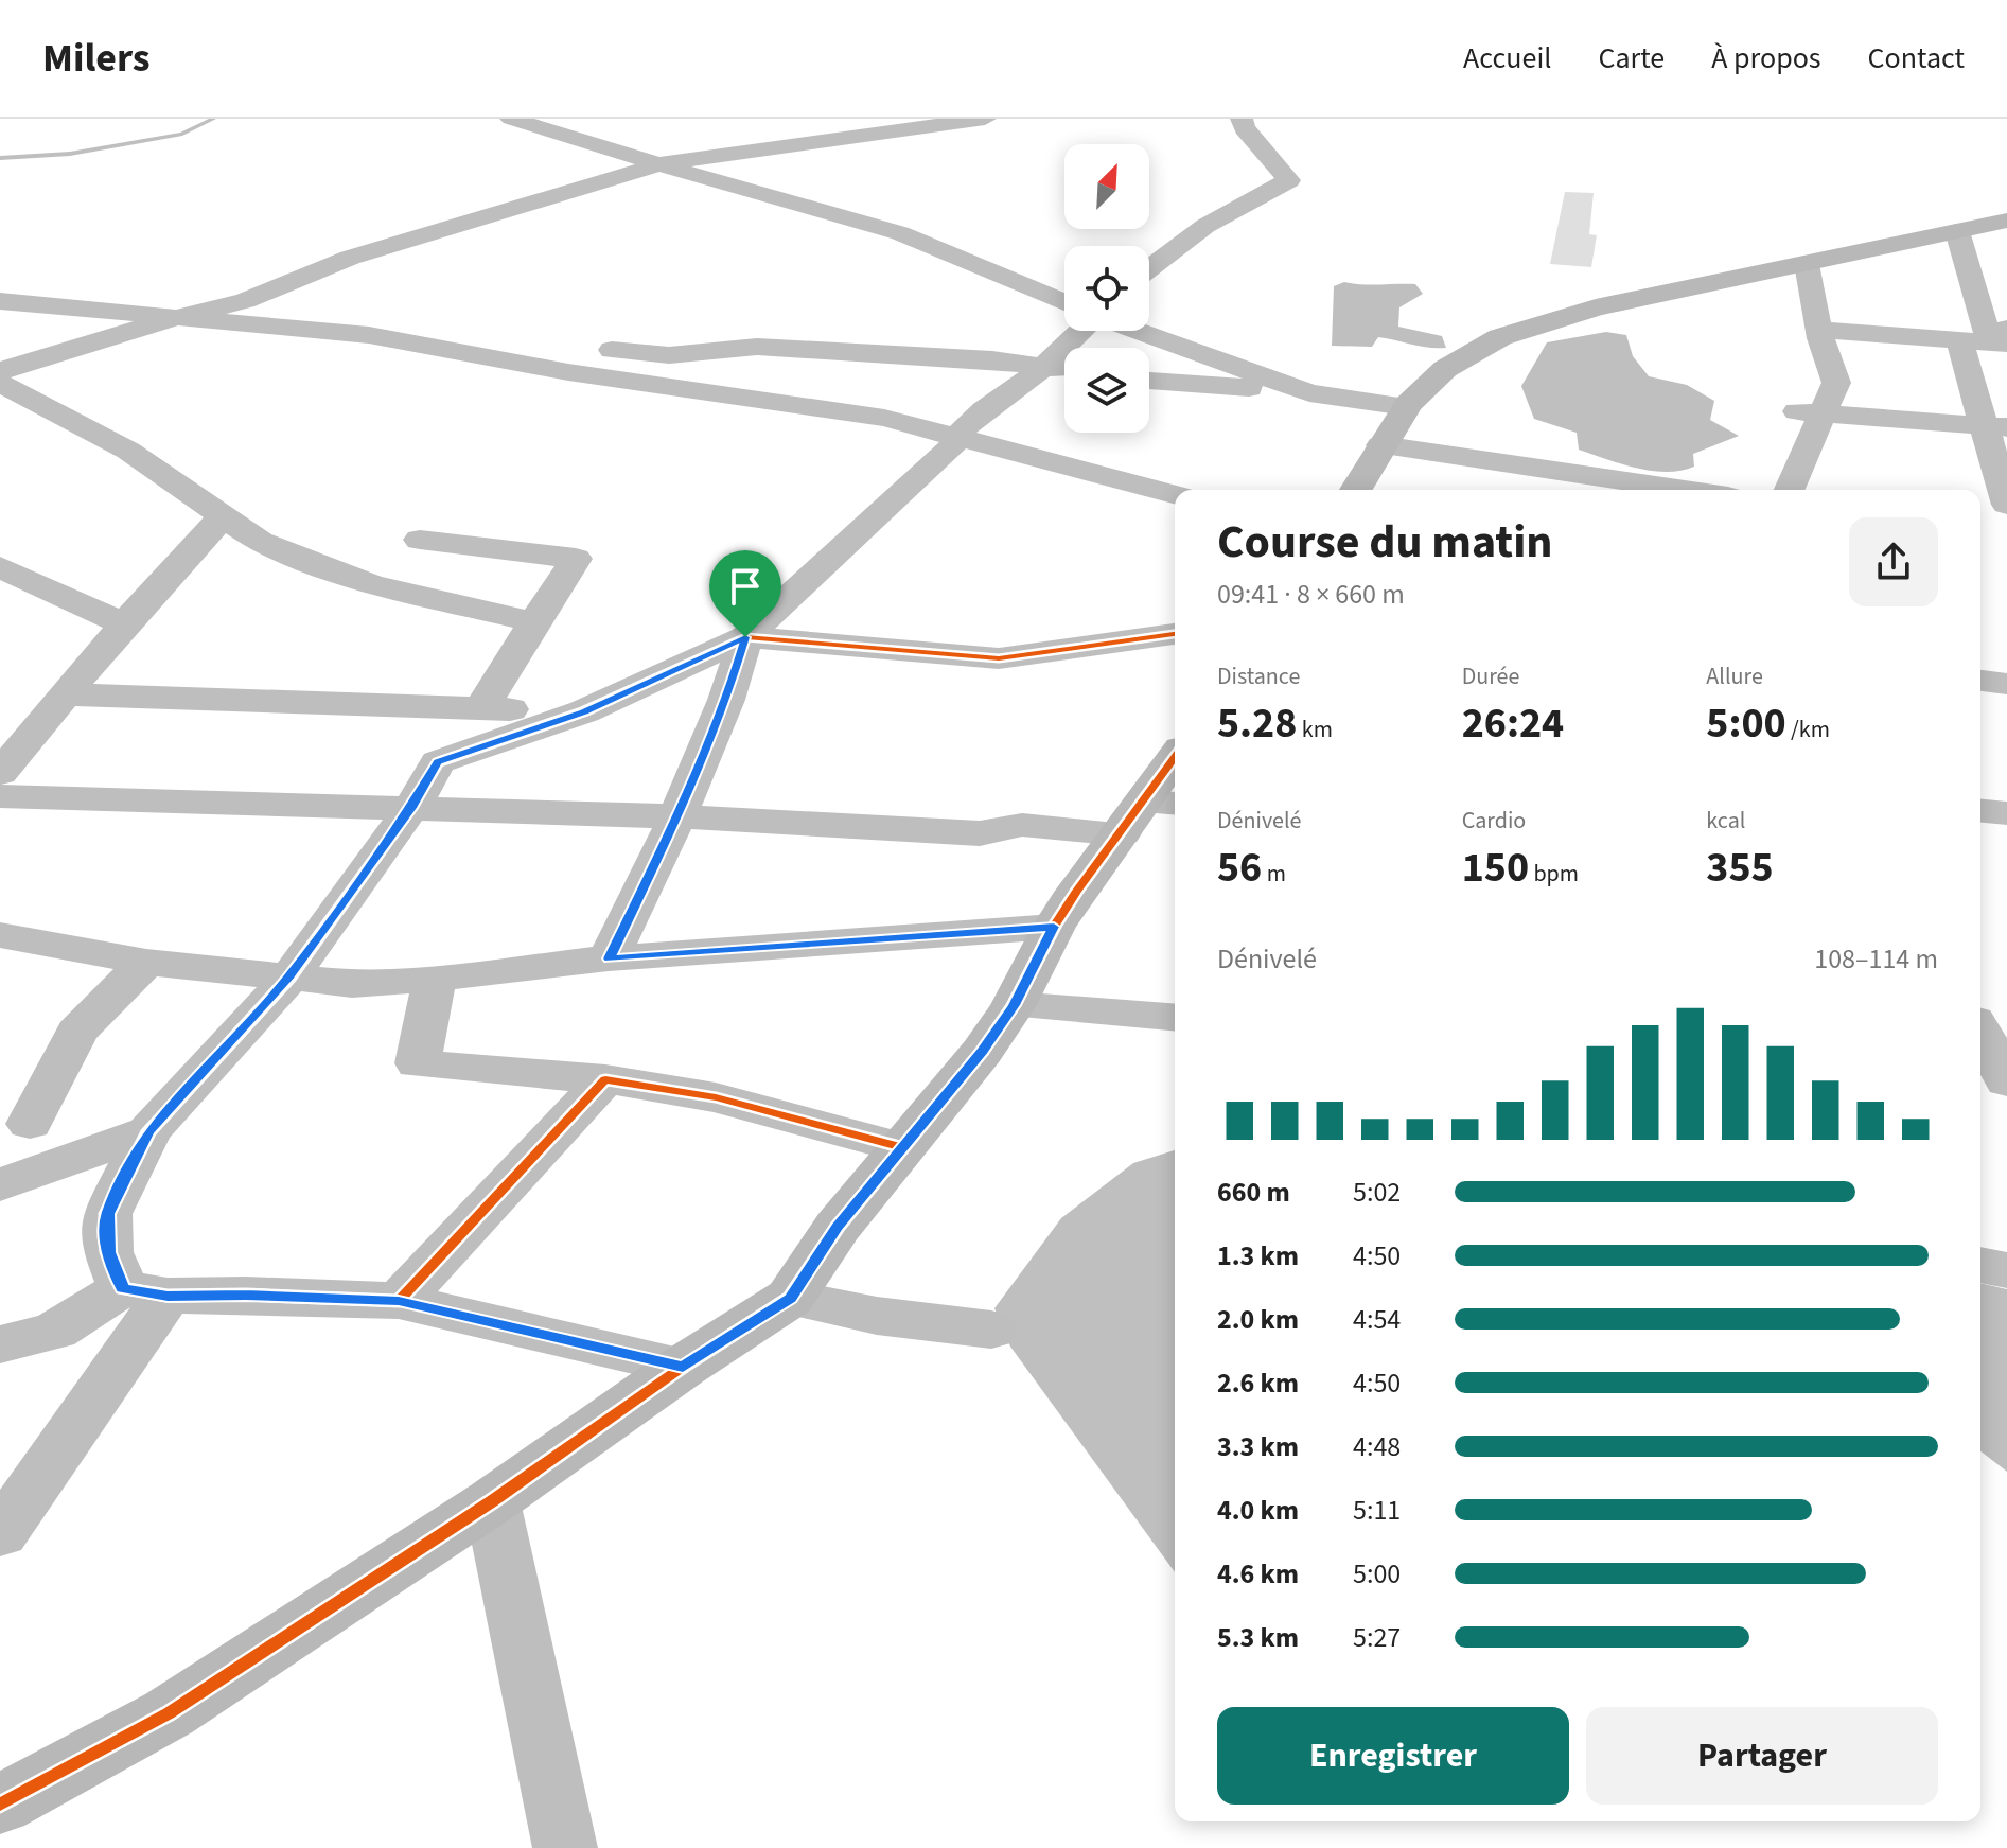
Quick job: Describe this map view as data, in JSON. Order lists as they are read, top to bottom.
{
  "north": "top right",
  "page": {
    "header": "Milers",
    "nav": [
      "Accueil",
      "Carte",
      "À propos",
      "Contact"
    ],
    "heading": ["Course du matin", "09:41 · 8 × 660 m"],
    "stats": [
      ["Distance", "5.28 km"],
      ["Durée", "26:24"],
      ["Allure", "5:00 /km"],
      ["Dénivelé", "56 m"],
      ["Cardio", "150 bpm"],
      ["kcal", "355"]
    ],
    "chart": ["Dénivelé", "108–114 m"],
    "list": [
      {
        "name": "660 m",
        "note": "5:02"
      },
      {
        "name": "1.3 km",
        "note": "4:50"
      },
      {
        "name": "2.0 km",
        "note": "4:54"
      },
      {
        "name": "2.6 km",
        "note": "4:50"
      },
      {
        "name": "3.3 km",
        "note": "4:48"
      },
      {
        "name": "4.0 km",
        "note": "5:11"
      },
      {
        "name": "4.6 km",
        "note": "5:00"
      },
      {
        "name": "5.3 km",
        "note": "5:27"
      }
    ],
    "buttons": ["Enregistrer", "Partager"]
  }
}
